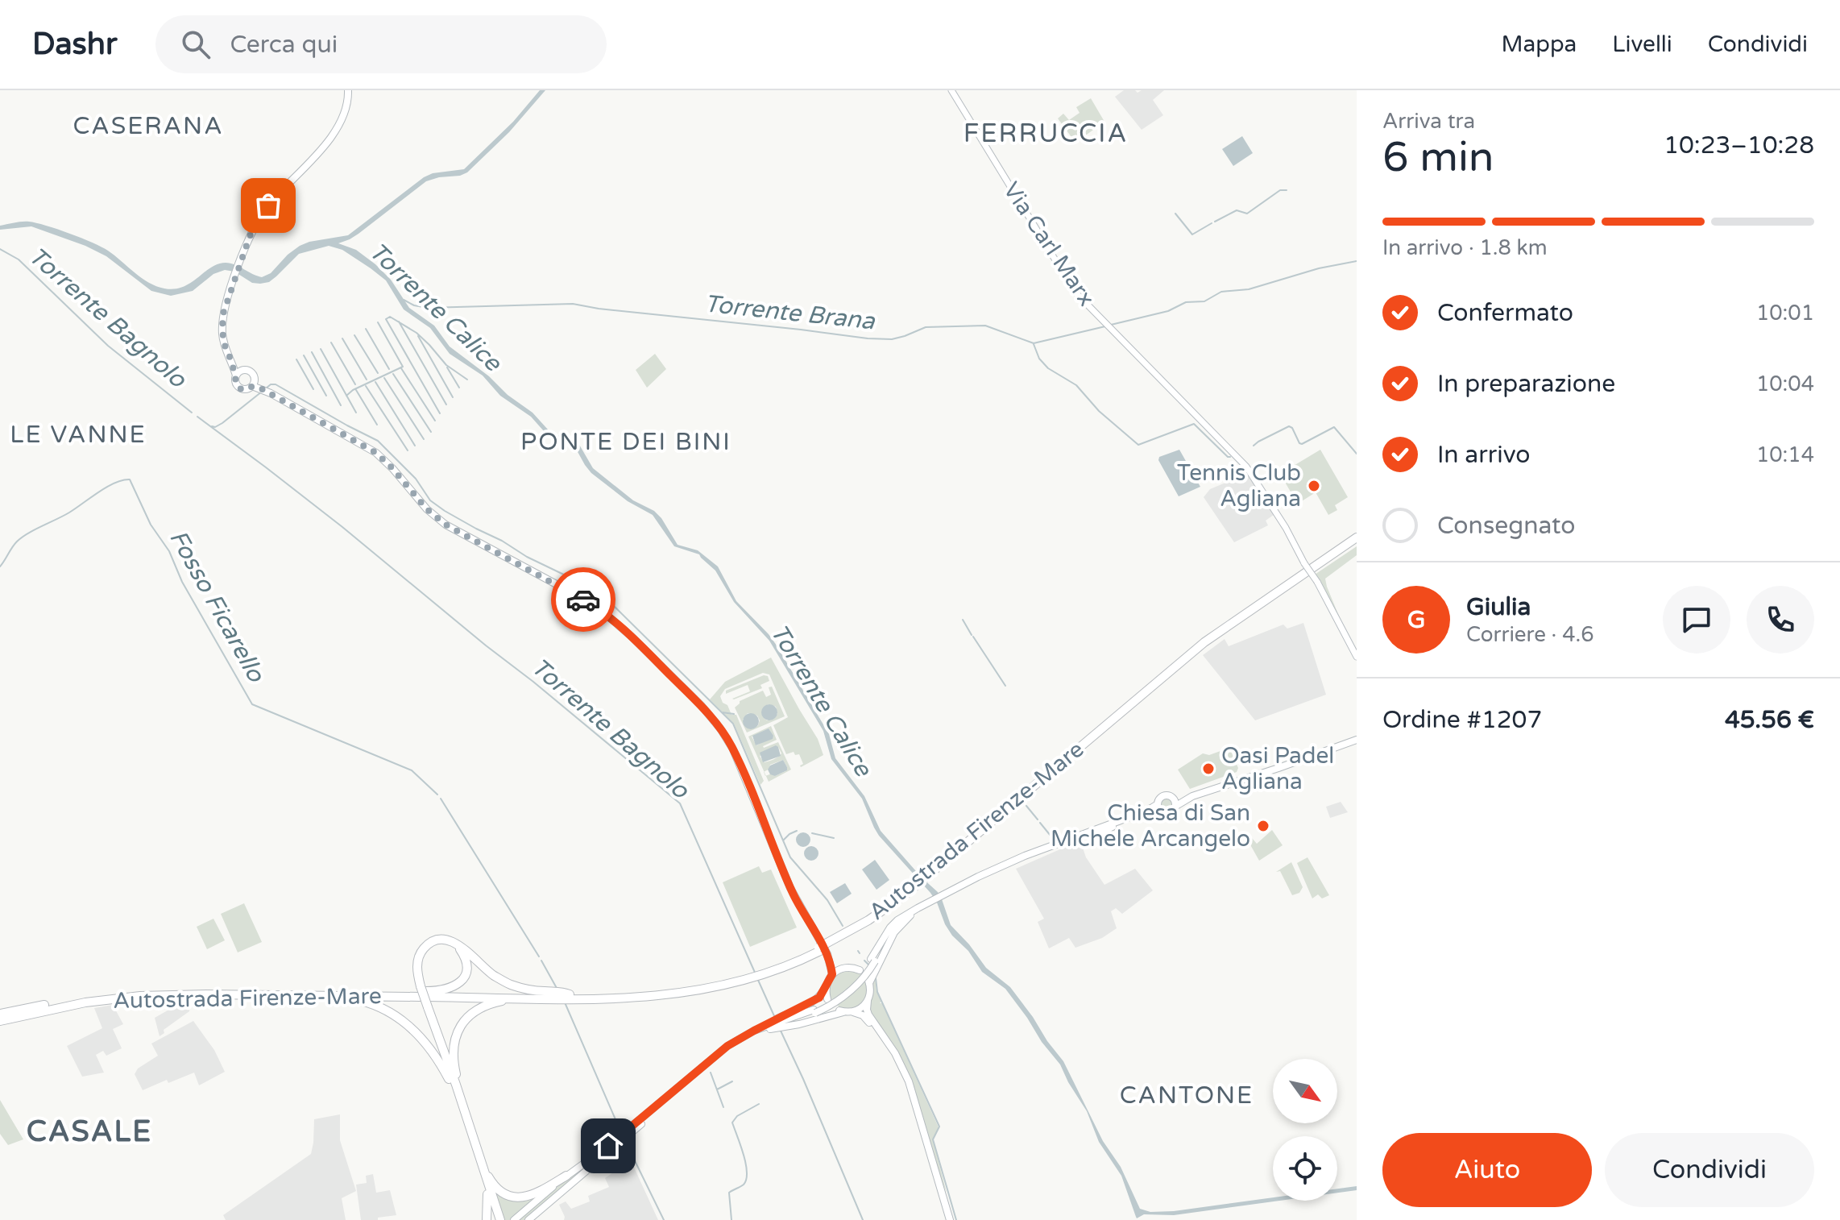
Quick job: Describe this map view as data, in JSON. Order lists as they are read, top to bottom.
{
  "streets": {
    "highway": ["Autostrada Firenze-Mare"],
    "main road": ["Via Carl Marx"]
  },
  "districts": [
    "CASERANA",
    "FERRUCCIA",
    "LE VANNE",
    "PONTE DEI BINI",
    "CANTONE",
    "CASALE"
  ],
  "water": [
    "Torrente Calice",
    "Torrente Brana",
    "Torrente Bagnolo",
    "Fosso Ficarello"
  ],
  "places": ["Tennis Club Agliana", "Oasi Padel Agliana", "Chiesa di San Michele Arcangelo"],
  "north": "bottom right",
  "page": {
    "header": "Dashr",
    "search": "Cerca qui",
    "nav": ["Mappa", "Livelli", "Condividi"],
    "heading": ["6 min", "Arriva tra", "10:23–10:28"],
    "panel": [
      "Giulia",
      "Corriere · 4.6",
      "Ordine #1207",
      "45.56 €"
    ],
    "bar": "In arrivo · 1.8 km",
    "list": [
      ["Confermato", "10:01"],
      ["In preparazione", "10:04"],
      ["In arrivo", "10:14"],
      "Consegnato"
    ],
    "round": "G",
    "buttons": ["Aiuto", "Condividi"]
  }
}
